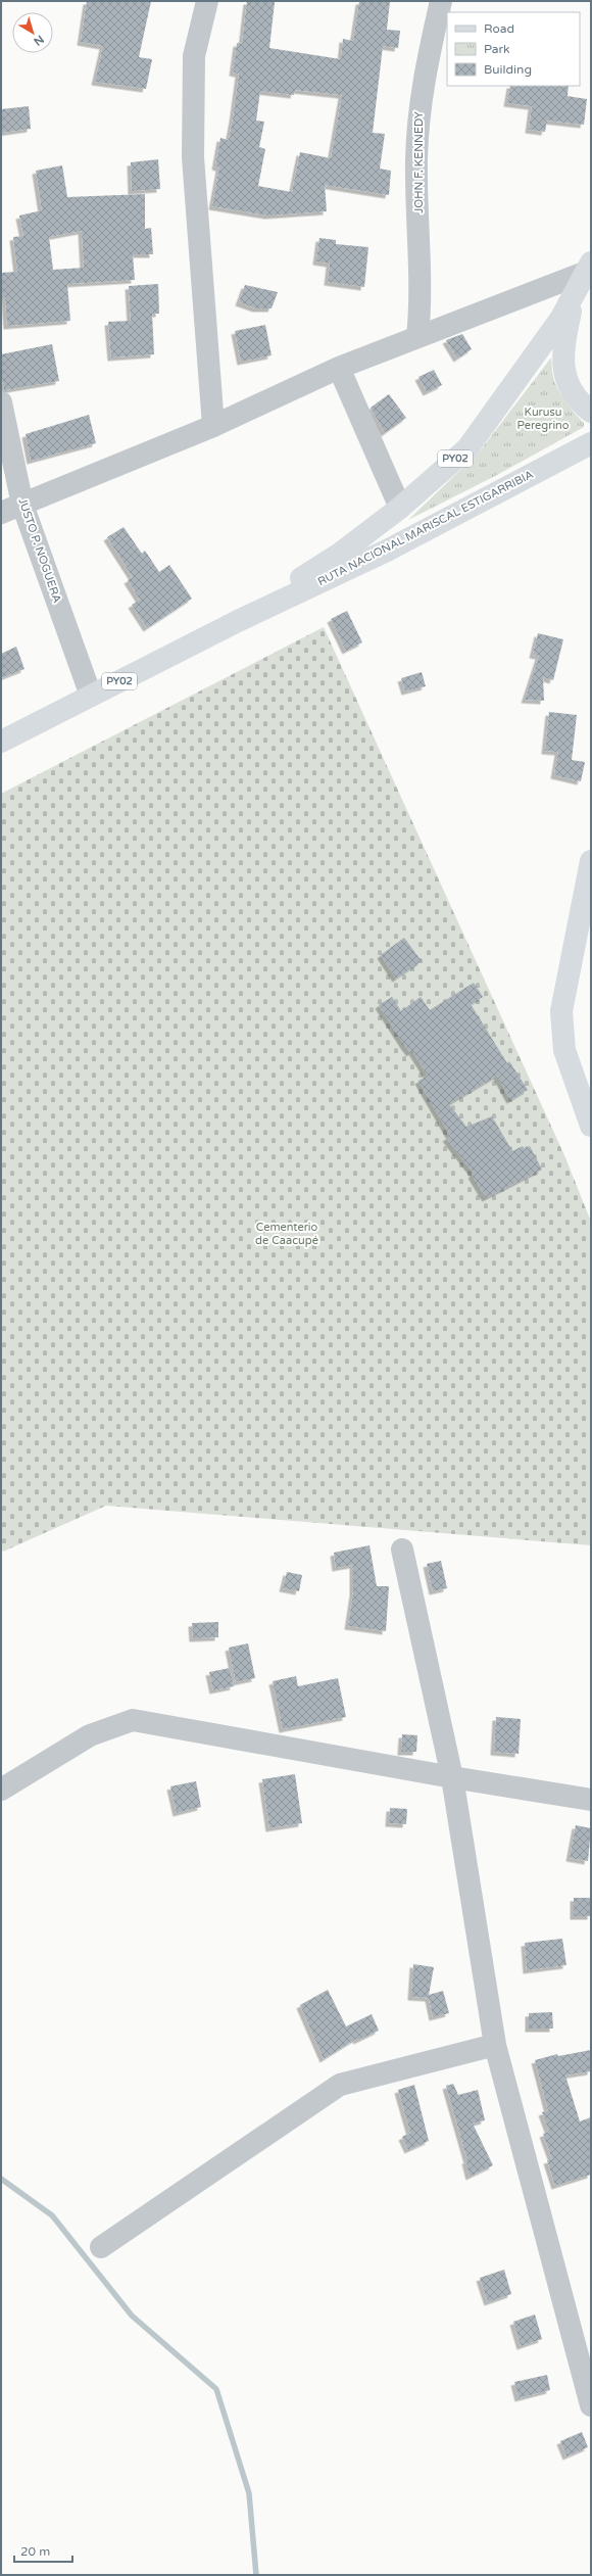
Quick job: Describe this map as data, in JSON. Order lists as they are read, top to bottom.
{
  "streets": {
    "main road": ["PY02", "RUTA NACIONAL MARISCAL ESTIGARRIBIA"],
    "street": ["JOHN F. KENNEDY", "JUSTO P. NOGUERA"]
  },
  "crossings": [
    ["RUTA NACIONAL MARISCAL ESTIGARRIBIA", "JUSTO P. NOGUERA"]
  ],
  "parks": ["Kurusu Peregrino", "Cementerio de Caacupé"],
  "legend": ["Road", "Park", "Building"],
  "scale_bar": "20 m",
  "north": "bottom right"
}
